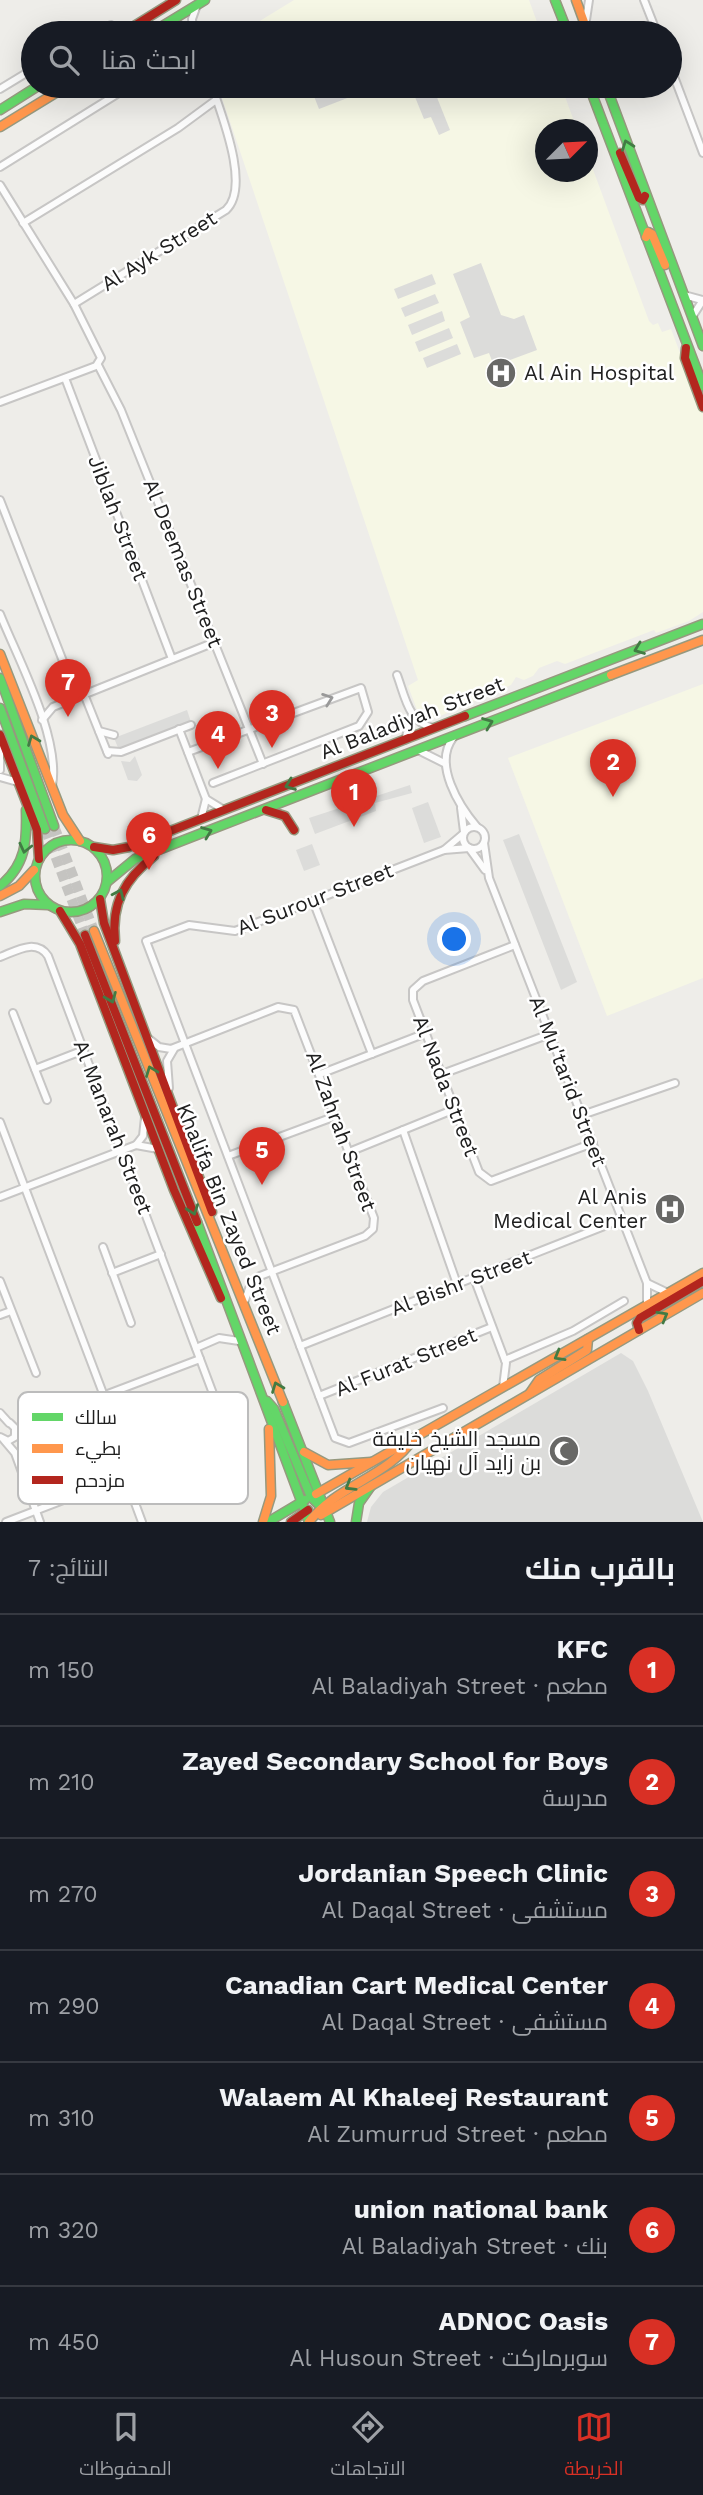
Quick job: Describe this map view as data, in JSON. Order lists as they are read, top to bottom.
{
  "streets": {
    "main road": ["Al Baladiyah Street", "Khalifa Bin Zayed Street"],
    "street": [
      "Al Ayk Street",
      "Jiblah Street",
      "Al Deemas Street",
      "Al Surour Street",
      "Al Mu'tarid Street",
      "Al Nada Street",
      "Al Manarah Street",
      "Al Zahrah Street",
      "Al Bishr Street",
      "Al Furat Street"
    ]
  },
  "crossings": [
    ["Al Ayk Street", "Al Deemas Street"],
    ["Al Surour Street", "Al Mu'tarid Street"],
    ["Al Surour Street", "Al Zahrah Street"],
    ["Al Mu'tarid Street", "Al Nada Street"],
    ["Al Mu'tarid Street", "Al Bishr Street"],
    ["Al Zahrah Street", "Khalifa Bin Zayed Street"]
  ],
  "places": {
    "hospital": ["Al Ain Hospital", "Al Anis Medical Center"],
    "mosque": ["مسجد الشيخ خليفة بن زايد آل نهيان"]
  },
  "legend": ["سالك", "بطيء", "مزدحم"],
  "north": "top right",
  "page": {
    "search": "ابحث هنا",
    "pins": [
      "7",
      "3",
      "4",
      "2",
      "1",
      "6",
      "5"
    ],
    "heading": ["بالقرب منك", "النتائج: 7"],
    "list": [
      {
        "mark": "1",
        "name": "KFC",
        "note": "مطعم · Al Baladiyah Street",
        "value": "150 m"
      },
      {
        "mark": "2",
        "name": "Zayed Secondary School for Boys",
        "note": "مدرسة",
        "value": "210 m"
      },
      {
        "mark": "3",
        "name": "Jordanian Speech Clinic",
        "note": "مستشفى · Al Daqal Street",
        "value": "270 m"
      },
      {
        "mark": "4",
        "name": "Canadian Cart Medical Center",
        "note": "مستشفى · Al Daqal Street",
        "value": "290 m"
      },
      {
        "mark": "5",
        "name": "Walaem Al Khaleej Restaurant",
        "note": "مطعم · Al Zumurrud Street",
        "value": "310 m"
      },
      {
        "mark": "6",
        "name": "union national bank",
        "note": "بنك · Al Baladiyah Street",
        "value": "320 m"
      },
      {
        "mark": "7",
        "name": "ADNOC Oasis",
        "note": "سوبرماركت · Al Husoun Street",
        "value": "450 m"
      }
    ],
    "nav": ["الخريطة", "الاتجاهات", "المحفوظات"]
  }
}
